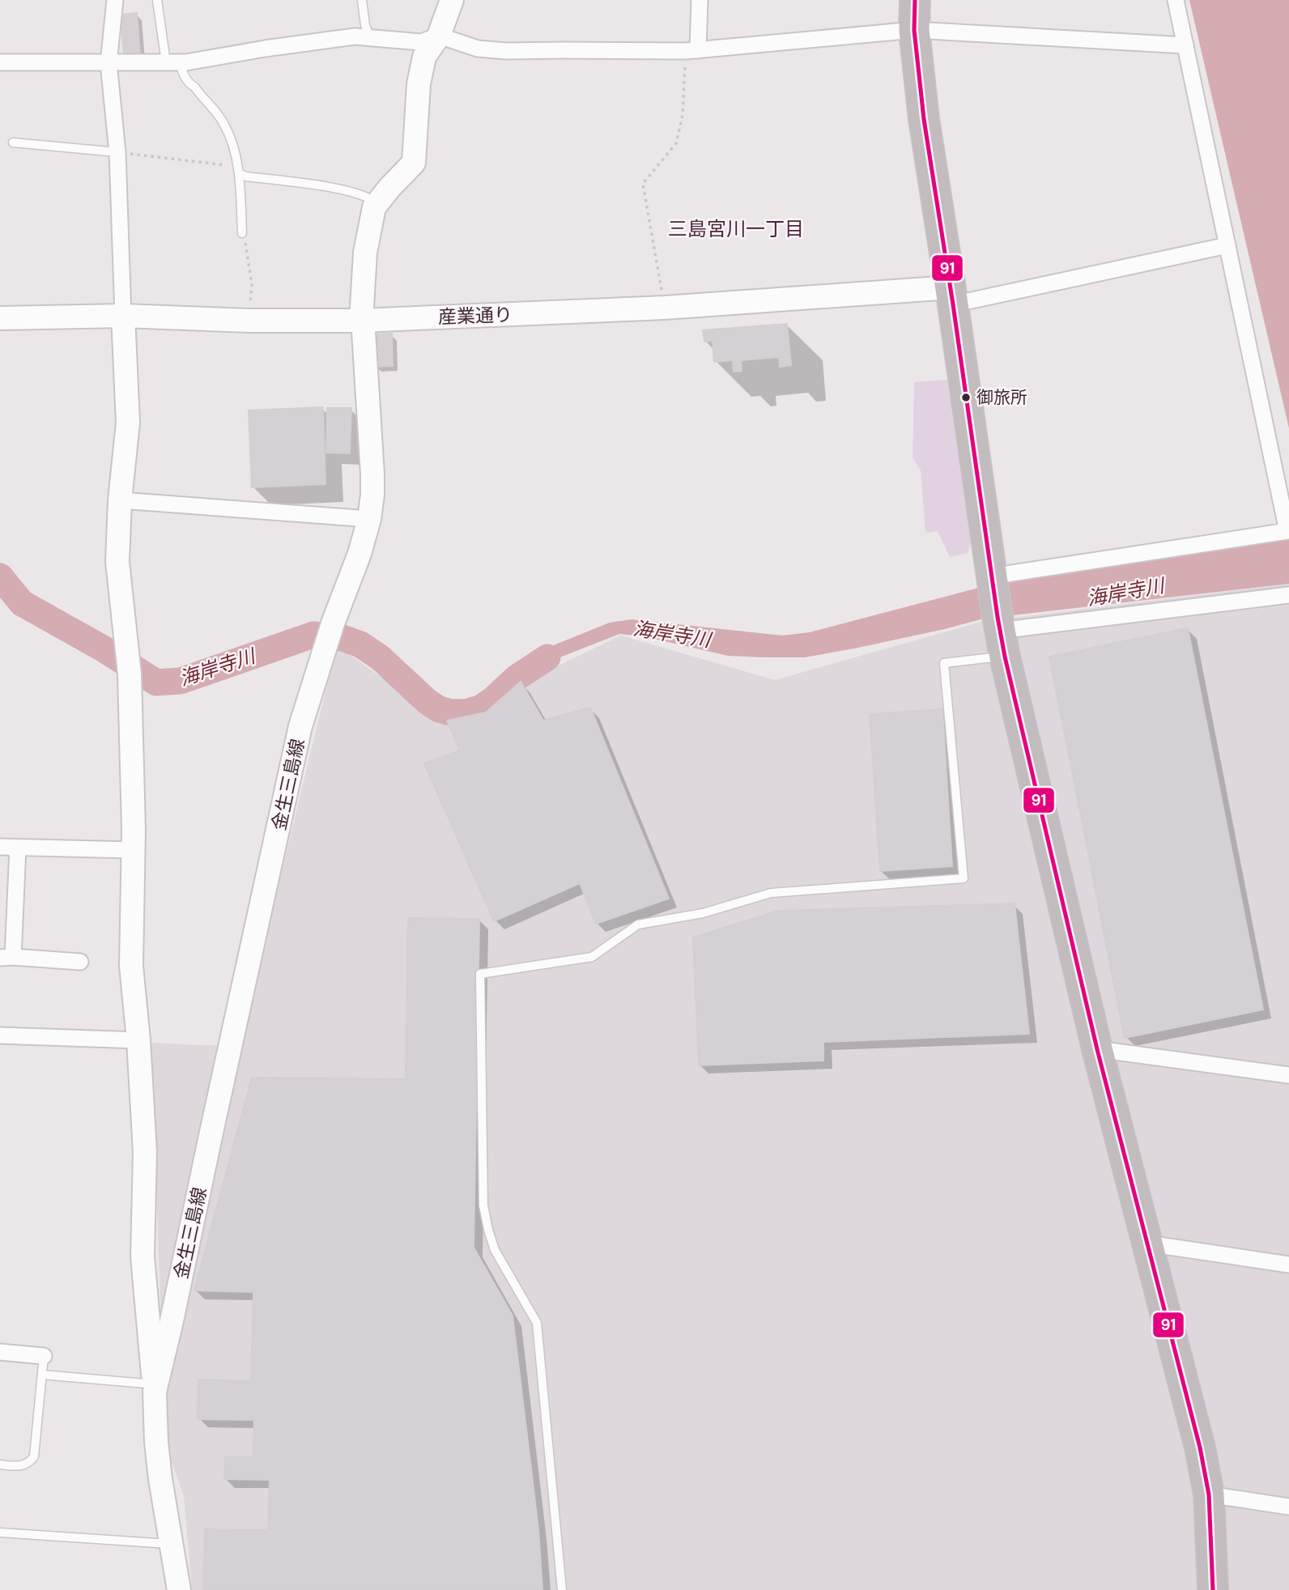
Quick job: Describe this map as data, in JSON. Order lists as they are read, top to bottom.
{
  "streets": {
    "street": ["産業通り", "金生三島線"]
  },
  "crossings": [
    ["産業通り", "金生三島線"]
  ],
  "districts": ["三島宮川一丁目"],
  "water": ["海岸寺川"],
  "places": ["御旅所"],
  "lines": ["transit line 91"]
}
